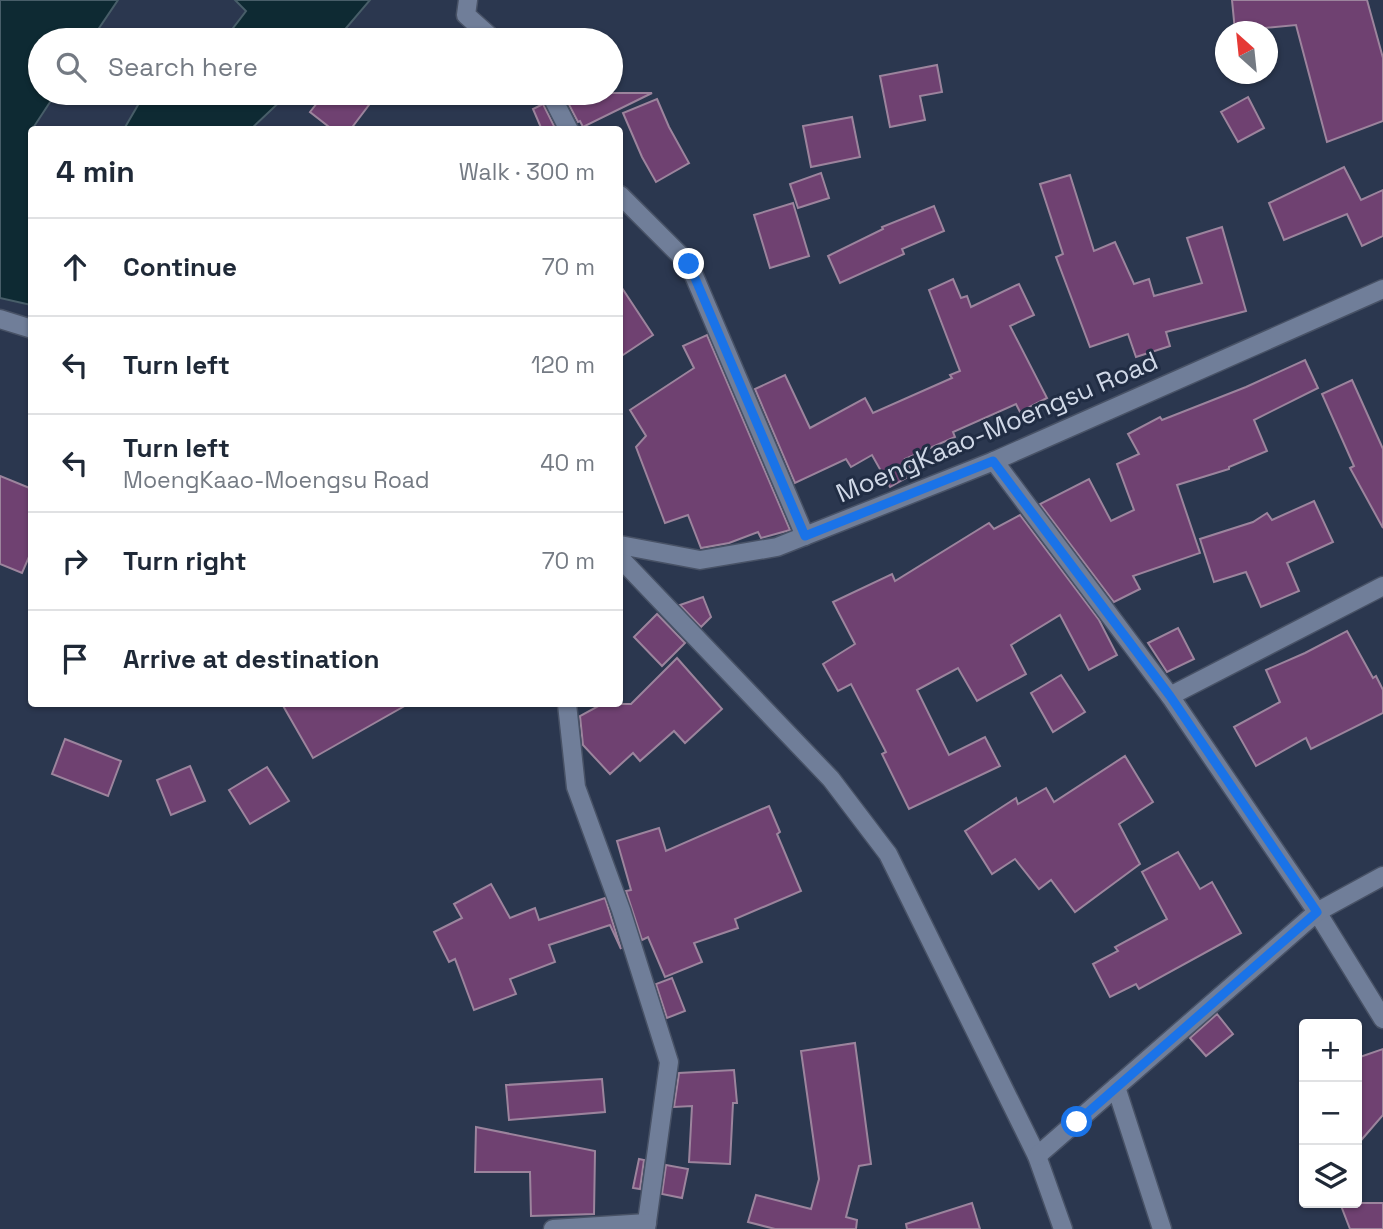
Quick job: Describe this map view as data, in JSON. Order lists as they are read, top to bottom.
{
  "streets": {
    "street": ["MoengKaao-Moengsu Road"]
  },
  "north": "top left",
  "page": {
    "search": "Search here",
    "heading": ["4 min", "Walk · 300 m"],
    "list": [
      ["Continue", "70 m"],
      ["Turn left", "120 m"],
      ["Turn left", "MoengKaao-Moengsu Road", "40 m"],
      ["Turn right", "70 m"],
      "Arrive at destination"
    ],
    "map_buttons": ["+", "−"]
  }
}
